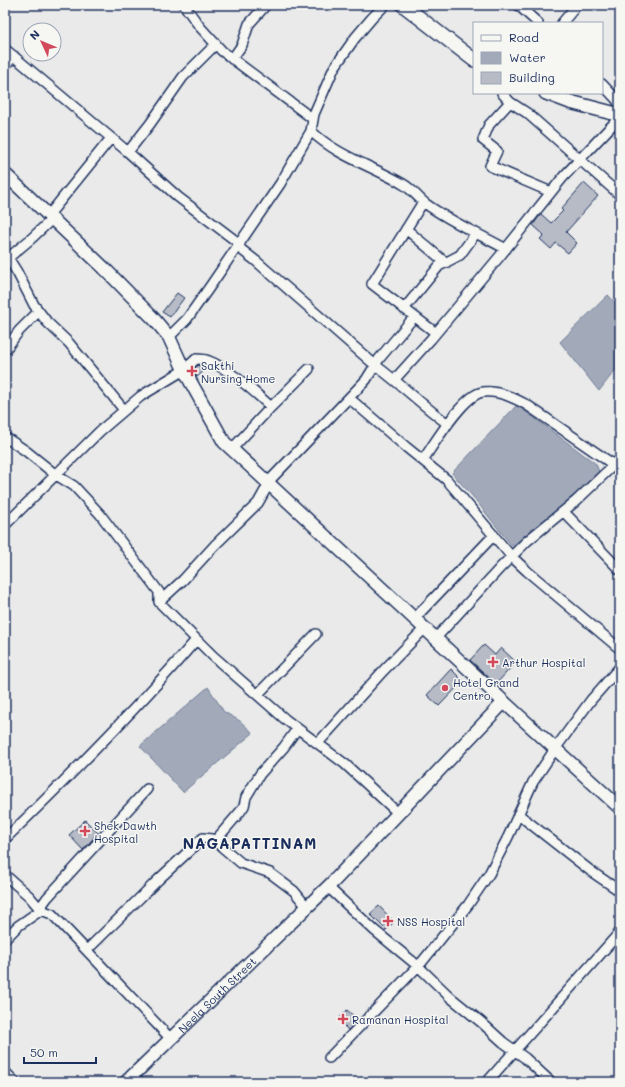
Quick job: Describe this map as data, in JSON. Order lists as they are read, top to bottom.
{
  "streets": {
    "street": ["Neela South Street"]
  },
  "districts": ["NAGAPATTINAM"],
  "places": {
    "health": [
      "Sakthi Nursing Home",
      "Arthur Hospital",
      "Shek Dawth Hospital",
      "NSS Hospital",
      "Ramanan Hospital"
    ],
    "other": ["Hotel Grand Centro"]
  },
  "legend": ["Road", "Water", "Building"],
  "scale_bar": "50 m",
  "north": "top left"
}
